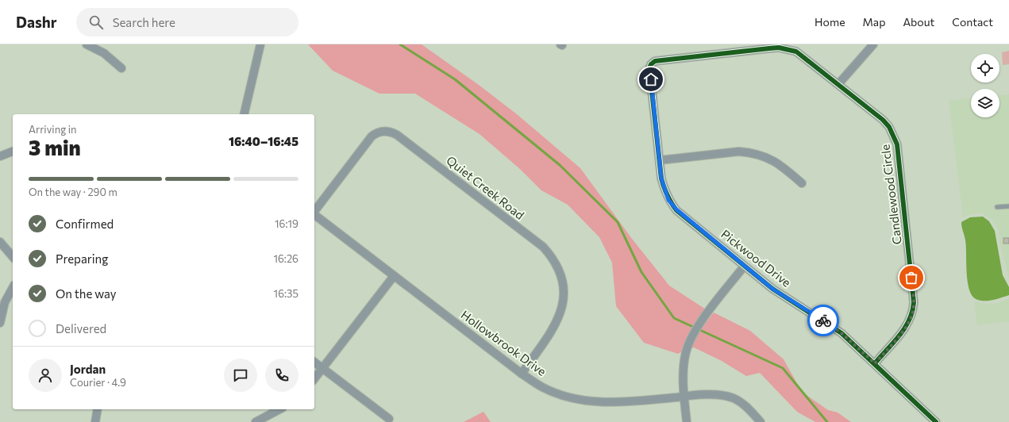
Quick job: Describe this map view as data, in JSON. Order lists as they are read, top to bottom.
{
  "streets": {
    "street": [
      "Quiet Creek Road",
      "Candlewood Circle",
      "Pickwood Drive",
      "Hollowbrook Drive"
    ]
  },
  "crossings": [
    ["Quiet Creek Road", "Hollowbrook Drive"],
    ["Candlewood Circle", "Pickwood Drive"]
  ],
  "page": {
    "header": "Dashr",
    "search": "Search here",
    "nav": [
      "Home",
      "Map",
      "About",
      "Contact"
    ],
    "heading": ["3 min", "Arriving in", "16:40–16:45"],
    "panel": ["Jordan", "Courier · 4.9"],
    "bar": "On the way · 290 m",
    "list": [
      ["Confirmed", "16:19"],
      ["Preparing", "16:26"],
      ["On the way", "16:35"],
      "Delivered"
    ]
  }
}
